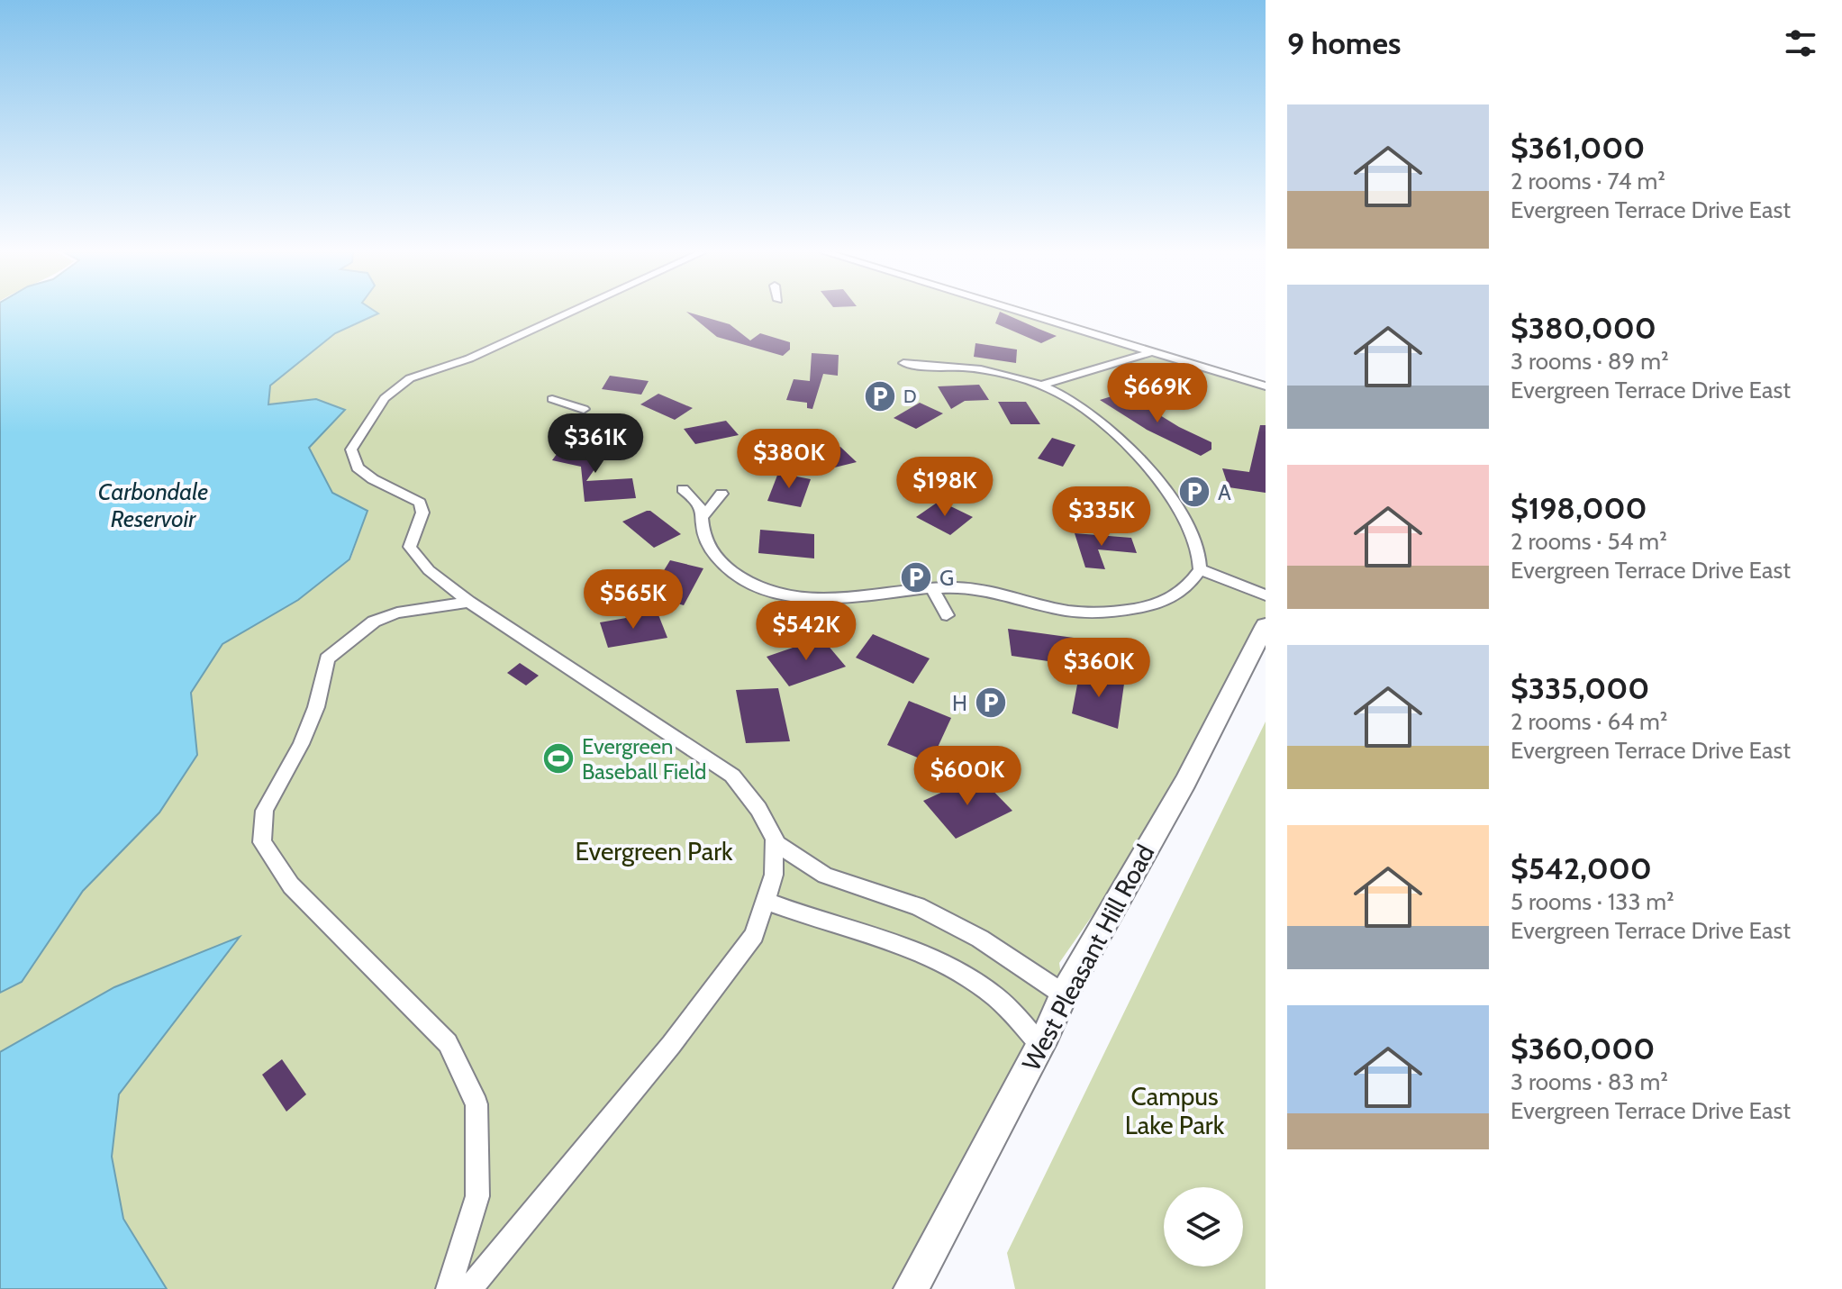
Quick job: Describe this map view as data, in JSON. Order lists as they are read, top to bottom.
{
  "streets": {
    "street": ["West Pleasant Hill Road"]
  },
  "water": ["Carbondale Reservoir"],
  "parks": ["Evergreen Park", "Campus Lake Park"],
  "places": {
    "parking": [
      "D",
      "A",
      "G",
      "H"
    ],
    "sports": ["Evergreen Baseball Field"]
  },
  "page": {
    "heading": "9 homes",
    "list": [
      {
        "name": "$361,000",
        "note": "2 rooms · 74 m² · Evergreen Terrace Drive East"
      },
      {
        "name": "$380,000",
        "note": "3 rooms · 89 m² · Evergreen Terrace Drive East"
      },
      {
        "name": "$198,000",
        "note": "2 rooms · 54 m² · Evergreen Terrace Drive East"
      },
      {
        "name": "$335,000",
        "note": "2 rooms · 64 m² · Evergreen Terrace Drive East"
      },
      {
        "name": "$542,000",
        "note": "5 rooms · 133 m² · Evergreen Terrace Drive East"
      },
      {
        "name": "$360,000",
        "note": "3 rooms · 83 m² · Evergreen Terrace Drive East"
      }
    ],
    "price": [
      "$669K",
      "$361K",
      "$380K",
      "$198K",
      "$335K",
      "$565K",
      "$542K",
      "$360K",
      "$600K"
    ]
  }
}
